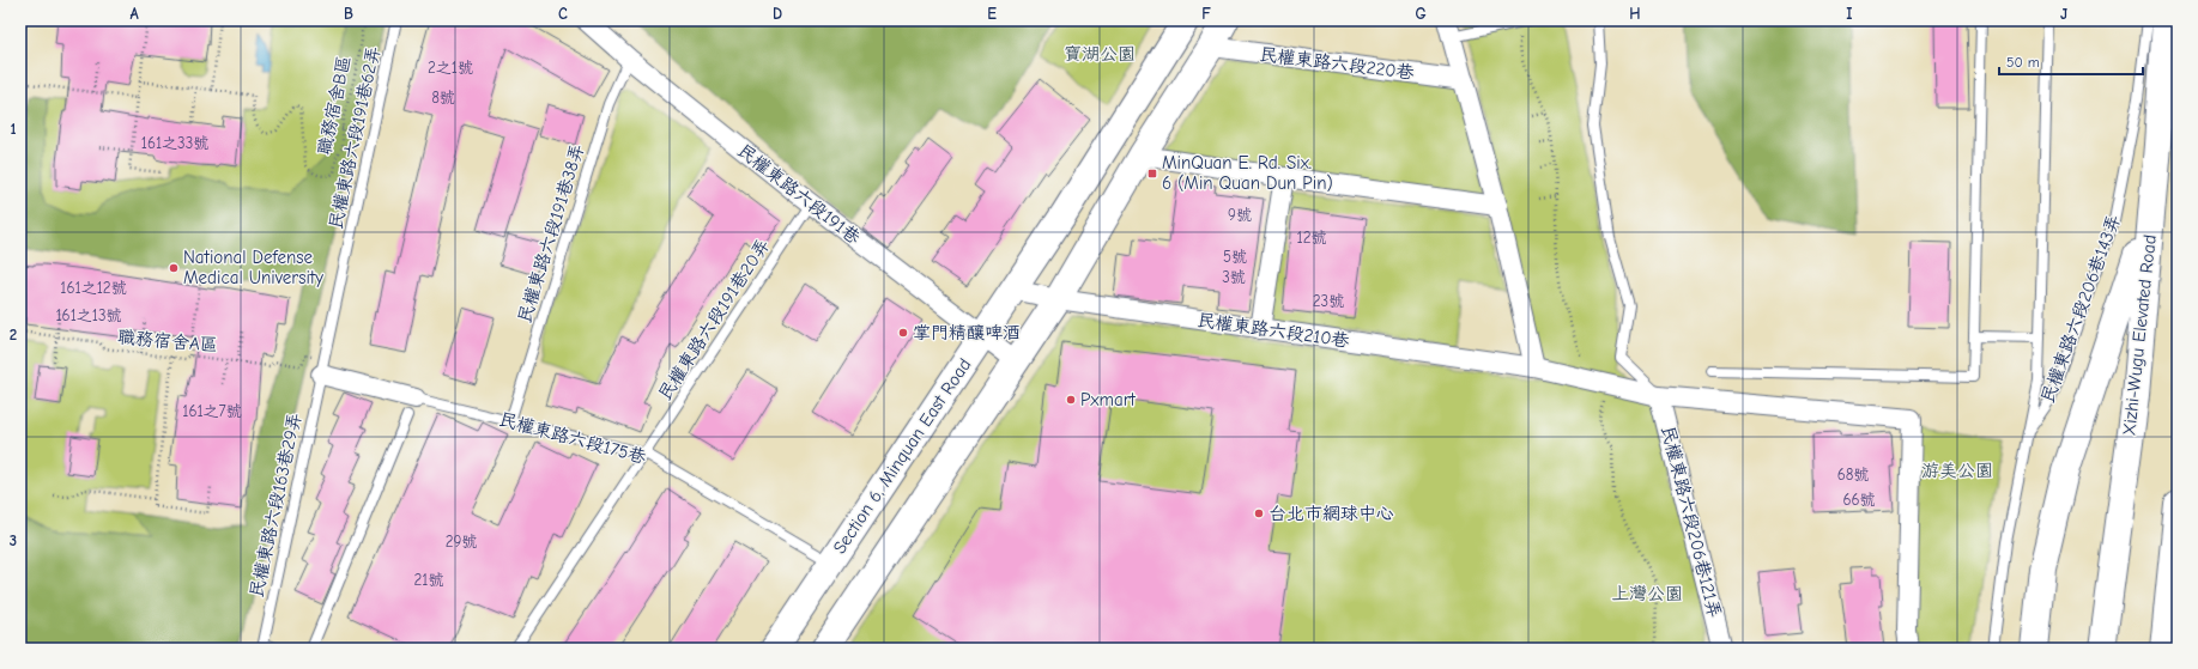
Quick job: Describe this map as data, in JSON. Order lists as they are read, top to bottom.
{
  "streets": {
    "main road": ["Xizhi-Wugu Elevated Road", "Section 6, Minquan East Road"],
    "street": [
      "民權東路六段220巷",
      "民權東路六段191巷",
      "民權東路六段210巷",
      "民權東路六段175巷",
      "民權東路六段206巷121弄"
    ],
    "lane": [
      "民權東路六段191巷62弄",
      "民權東路六段191巷38弄",
      "民權東路六段206巷143弄",
      "民權東路六段191巷20弄",
      "民權東路六段163巷29弄"
    ],
    "path": ["職務宿舍B區", "職務宿舍A區"]
  },
  "crossings": [
    ["民權東路六段191巷62弄", "民權東路六段175巷"],
    ["民權東路六段191巷62弄", "民權東路六段163巷29弄"],
    ["民權東路六段191巷", "民權東路六段191巷38弄"],
    ["民權東路六段191巷", "民權東路六段191巷20弄"],
    ["民權東路六段191巷", "Section 6, Minquan East Road"],
    ["民權東路六段191巷38弄", "民權東路六段175巷"],
    ["民權東路六段191巷20弄", "民權東路六段175巷"],
    ["民權東路六段210巷", "Section 6, Minquan East Road"],
    ["民權東路六段210巷", "民權東路六段206巷121弄"],
    ["民權東路六段175巷", "Section 6, Minquan East Road"],
    ["民權東路六段175巷", "民權東路六段163巷29弄"]
  ],
  "parks": ["寶湖公園", "游美公園", "上灣公園"],
  "places": {
    "transit": ["MinQuan E. Rd. Six. 6 (Min Quan Dun Pin)"],
    "other": [
      "National Defense Medical University",
      "掌門精釀啤酒",
      "Pxmart",
      "台北市網球中心"
    ]
  },
  "house_numbers": [
    "2之1號",
    "8號",
    "161之33號",
    "9號",
    "12號",
    "5號",
    "3號",
    "161之12號",
    "23號",
    "161之13號",
    "161之7號",
    "68號",
    "66號",
    "29號",
    "21號"
  ],
  "scale_bar": "50 m",
  "grid": {
    "columns": [
      "A",
      "B",
      "C",
      "D",
      "E",
      "F",
      "G",
      "H",
      "I",
      "J"
    ],
    "rows": ["1", "2", "3"]
  }
}
